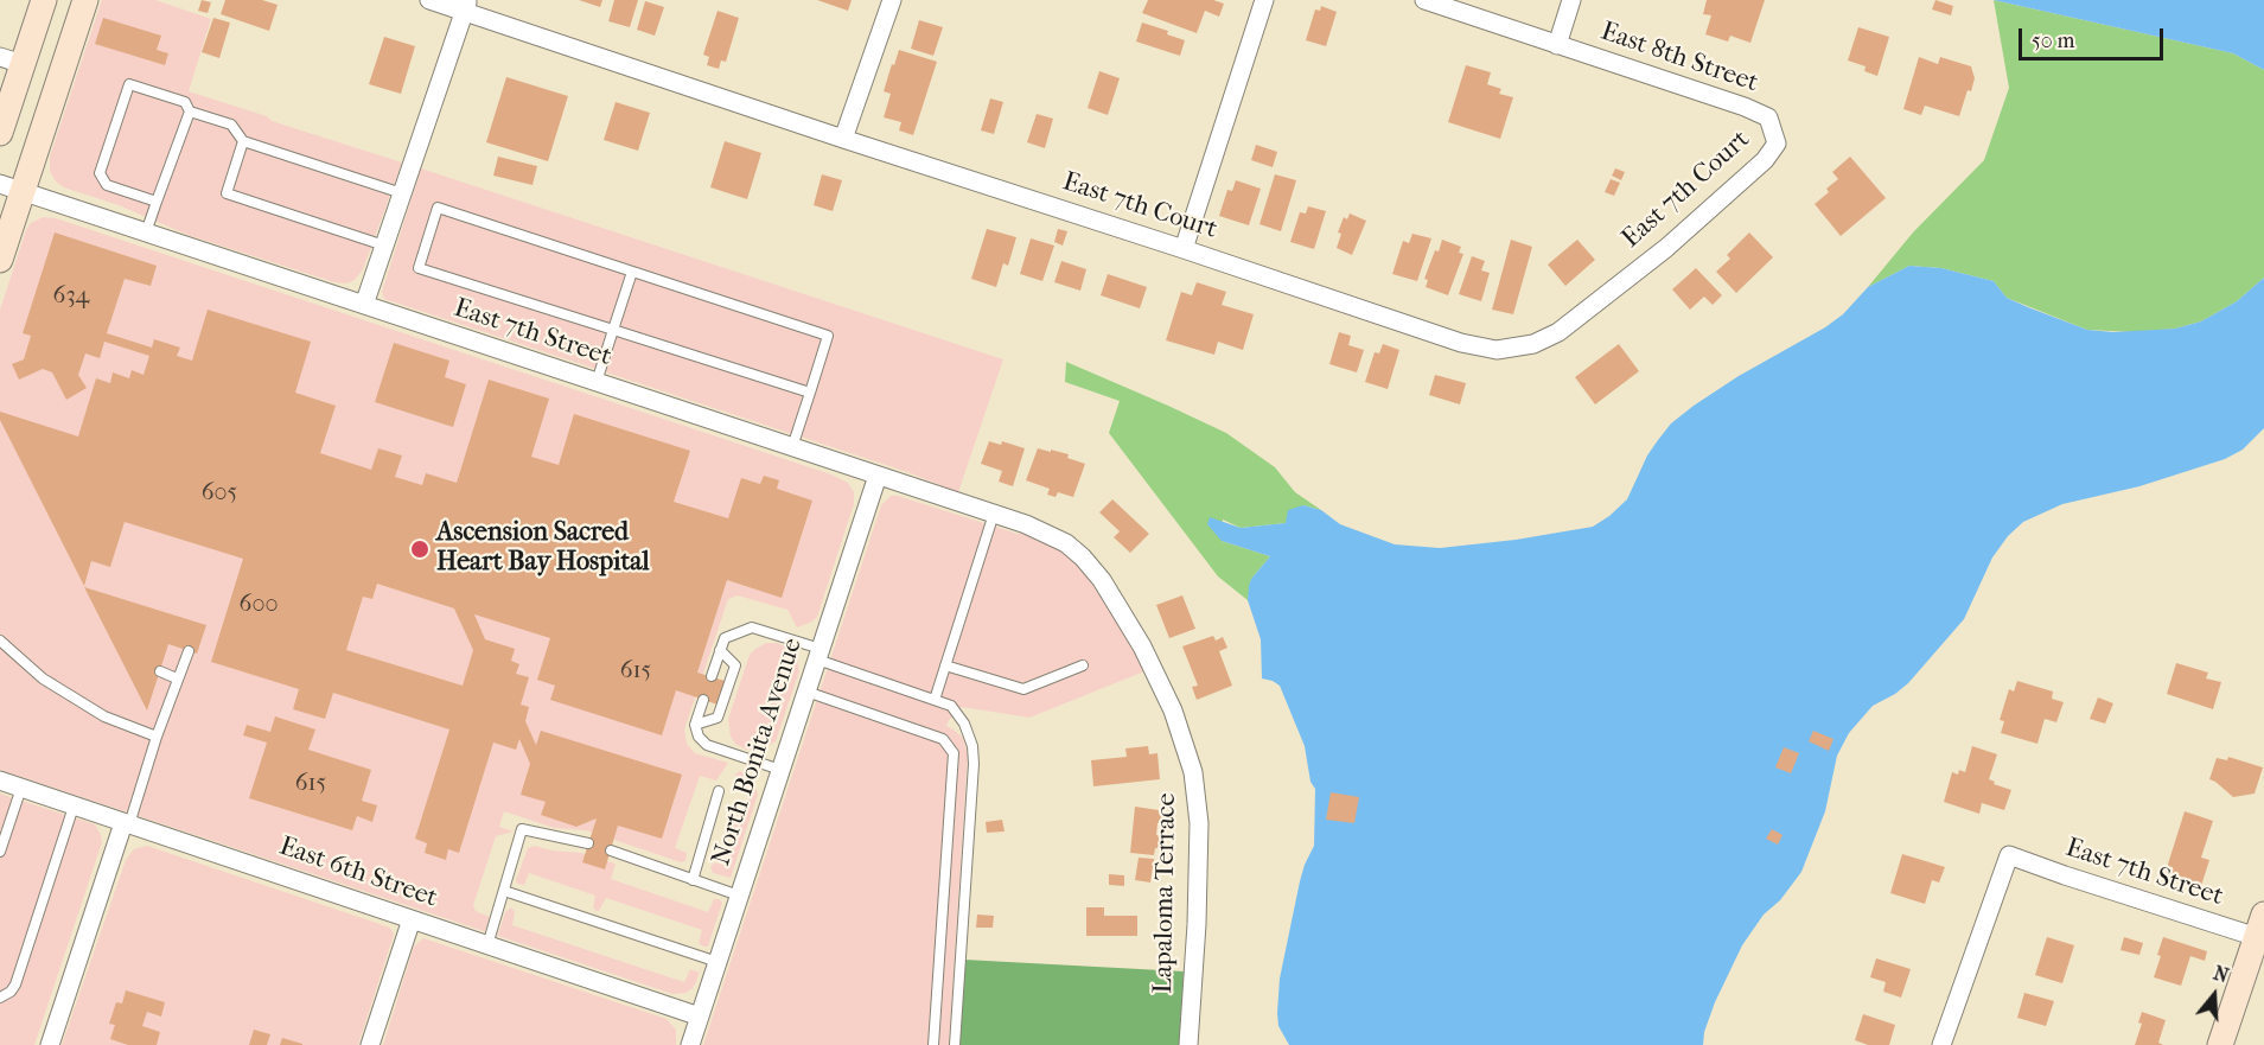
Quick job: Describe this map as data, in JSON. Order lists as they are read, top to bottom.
{
  "streets": {
    "street": [
      "East 8th Street",
      "East 7th Court",
      "East 7th Street",
      "North Bonita Avenue",
      "East 6th Street",
      "Lapaloma Terrace"
    ]
  },
  "crossings": [
    ["East 8th Street", "East 7th Court"],
    ["East 7th Street", "North Bonita Avenue"],
    ["East 7th Street", "Lapaloma Terrace"],
    ["North Bonita Avenue", "East 6th Street"]
  ],
  "places": ["Ascension Sacred Heart Bay Hospital"],
  "house_numbers": [
    "634",
    "605",
    "600",
    "615",
    "615"
  ],
  "scale_bar": "50 m",
  "north": "top"
}
